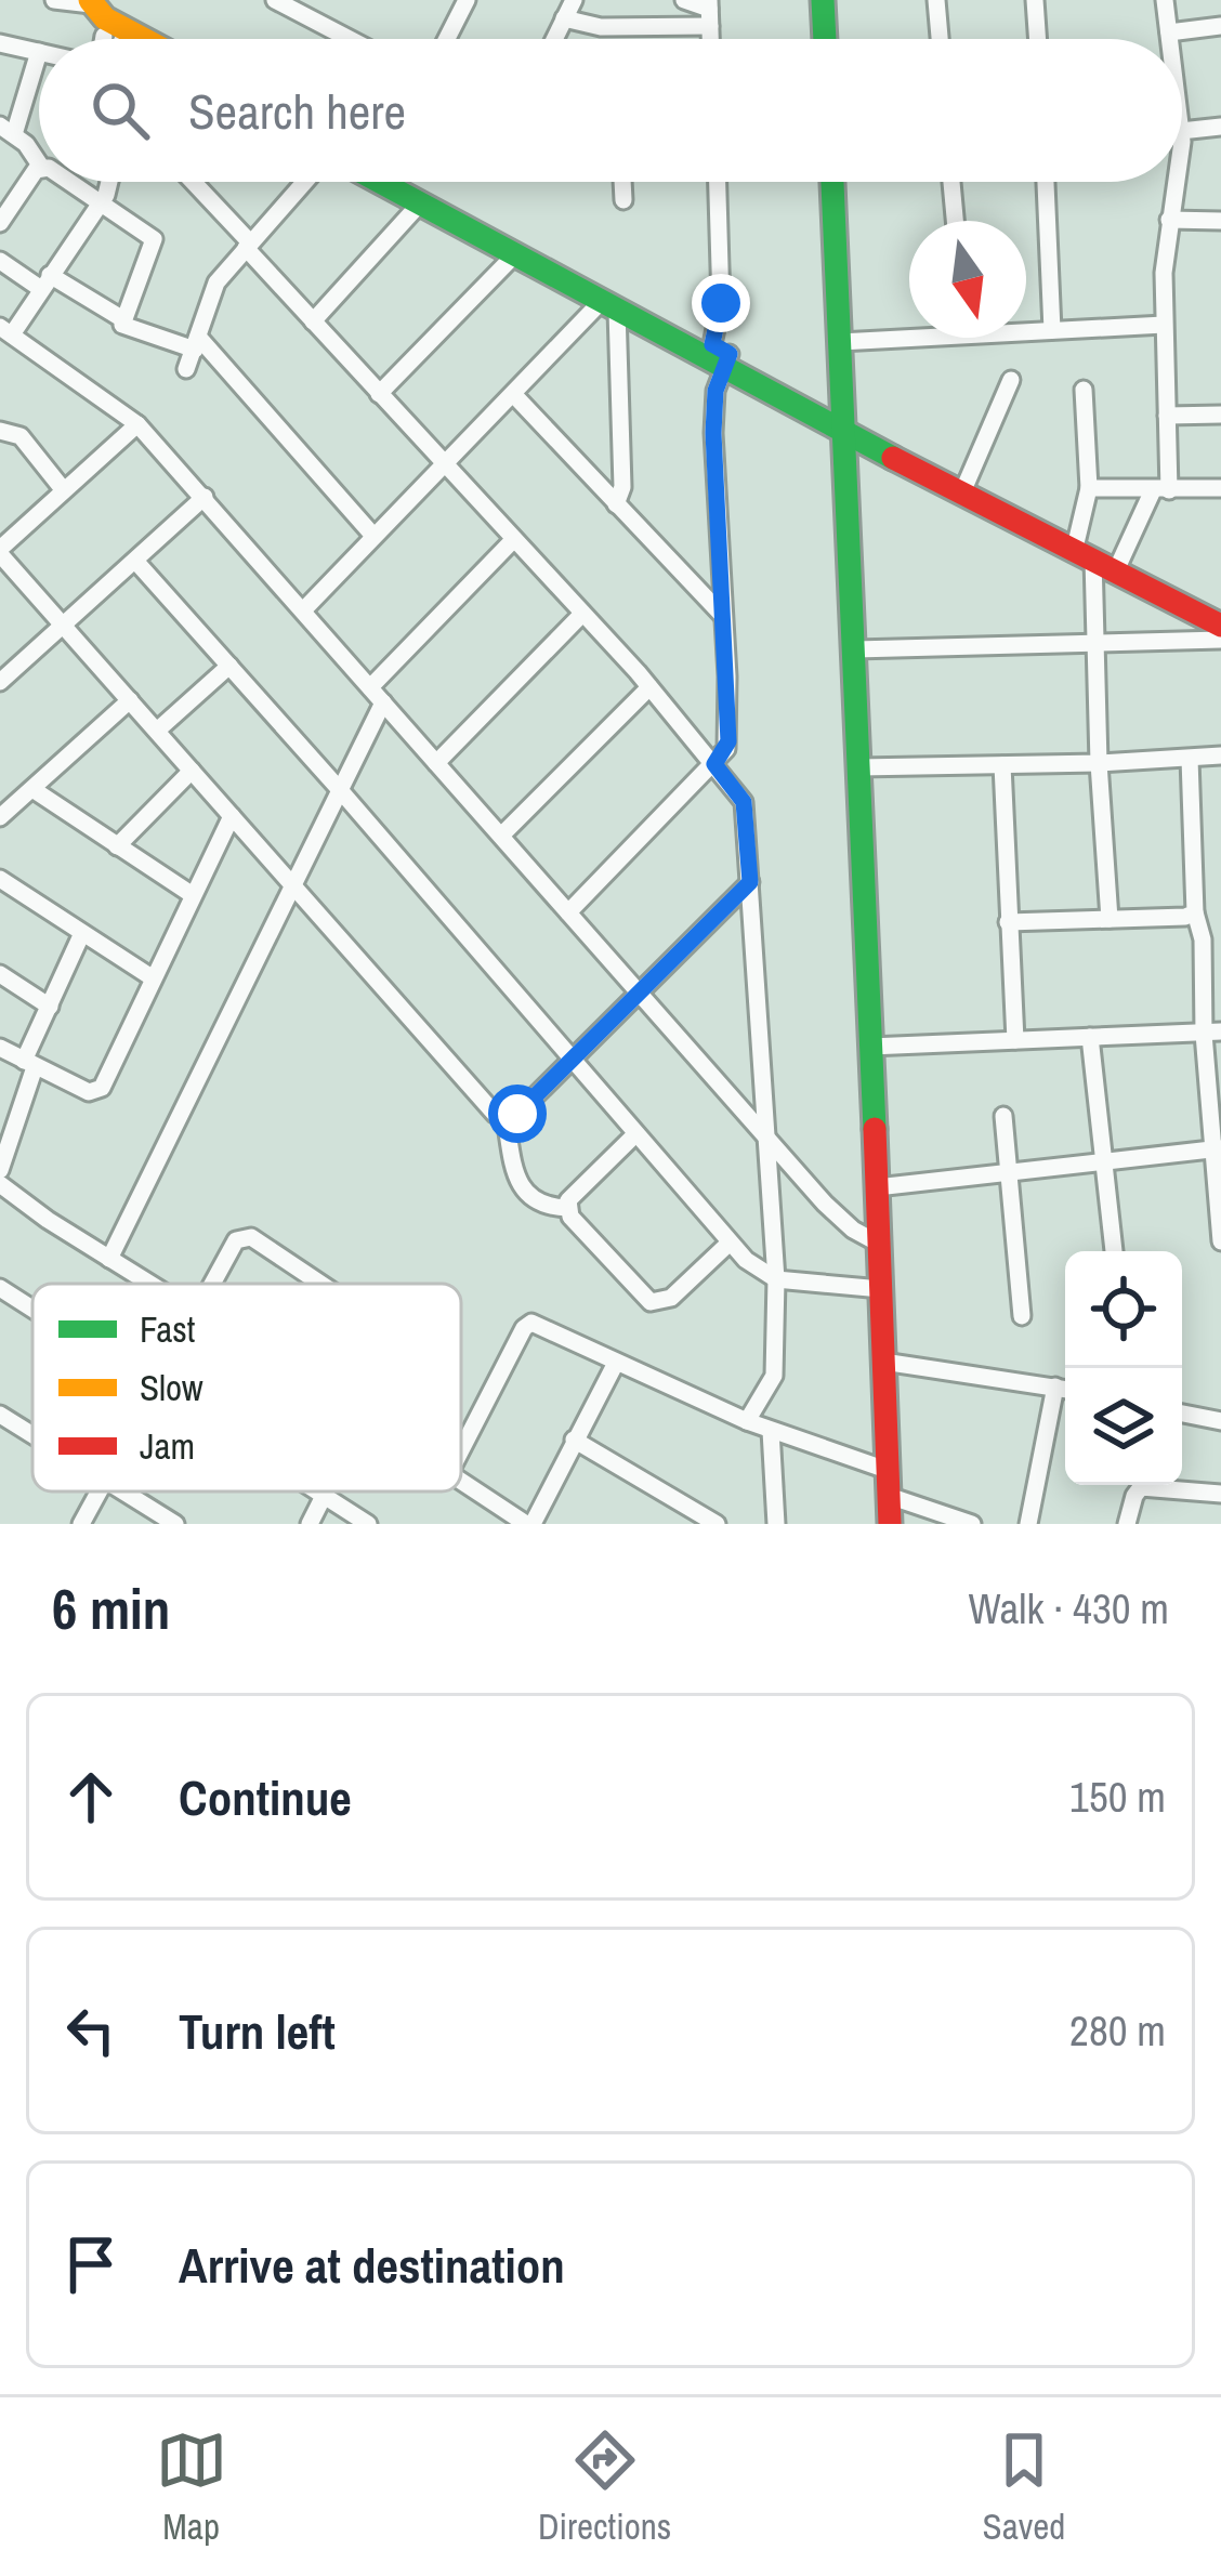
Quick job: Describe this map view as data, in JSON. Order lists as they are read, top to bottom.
{
  "legend": ["Fast", "Slow", "Jam"],
  "north": "bottom",
  "page": {
    "search": "Search here",
    "heading": ["6 min", "Walk · 430 m"],
    "list": [
      ["Continue", "150 m"],
      ["Turn left", "280 m"],
      "Arrive at destination"
    ],
    "nav": ["Map", "Directions", "Saved"]
  }
}
